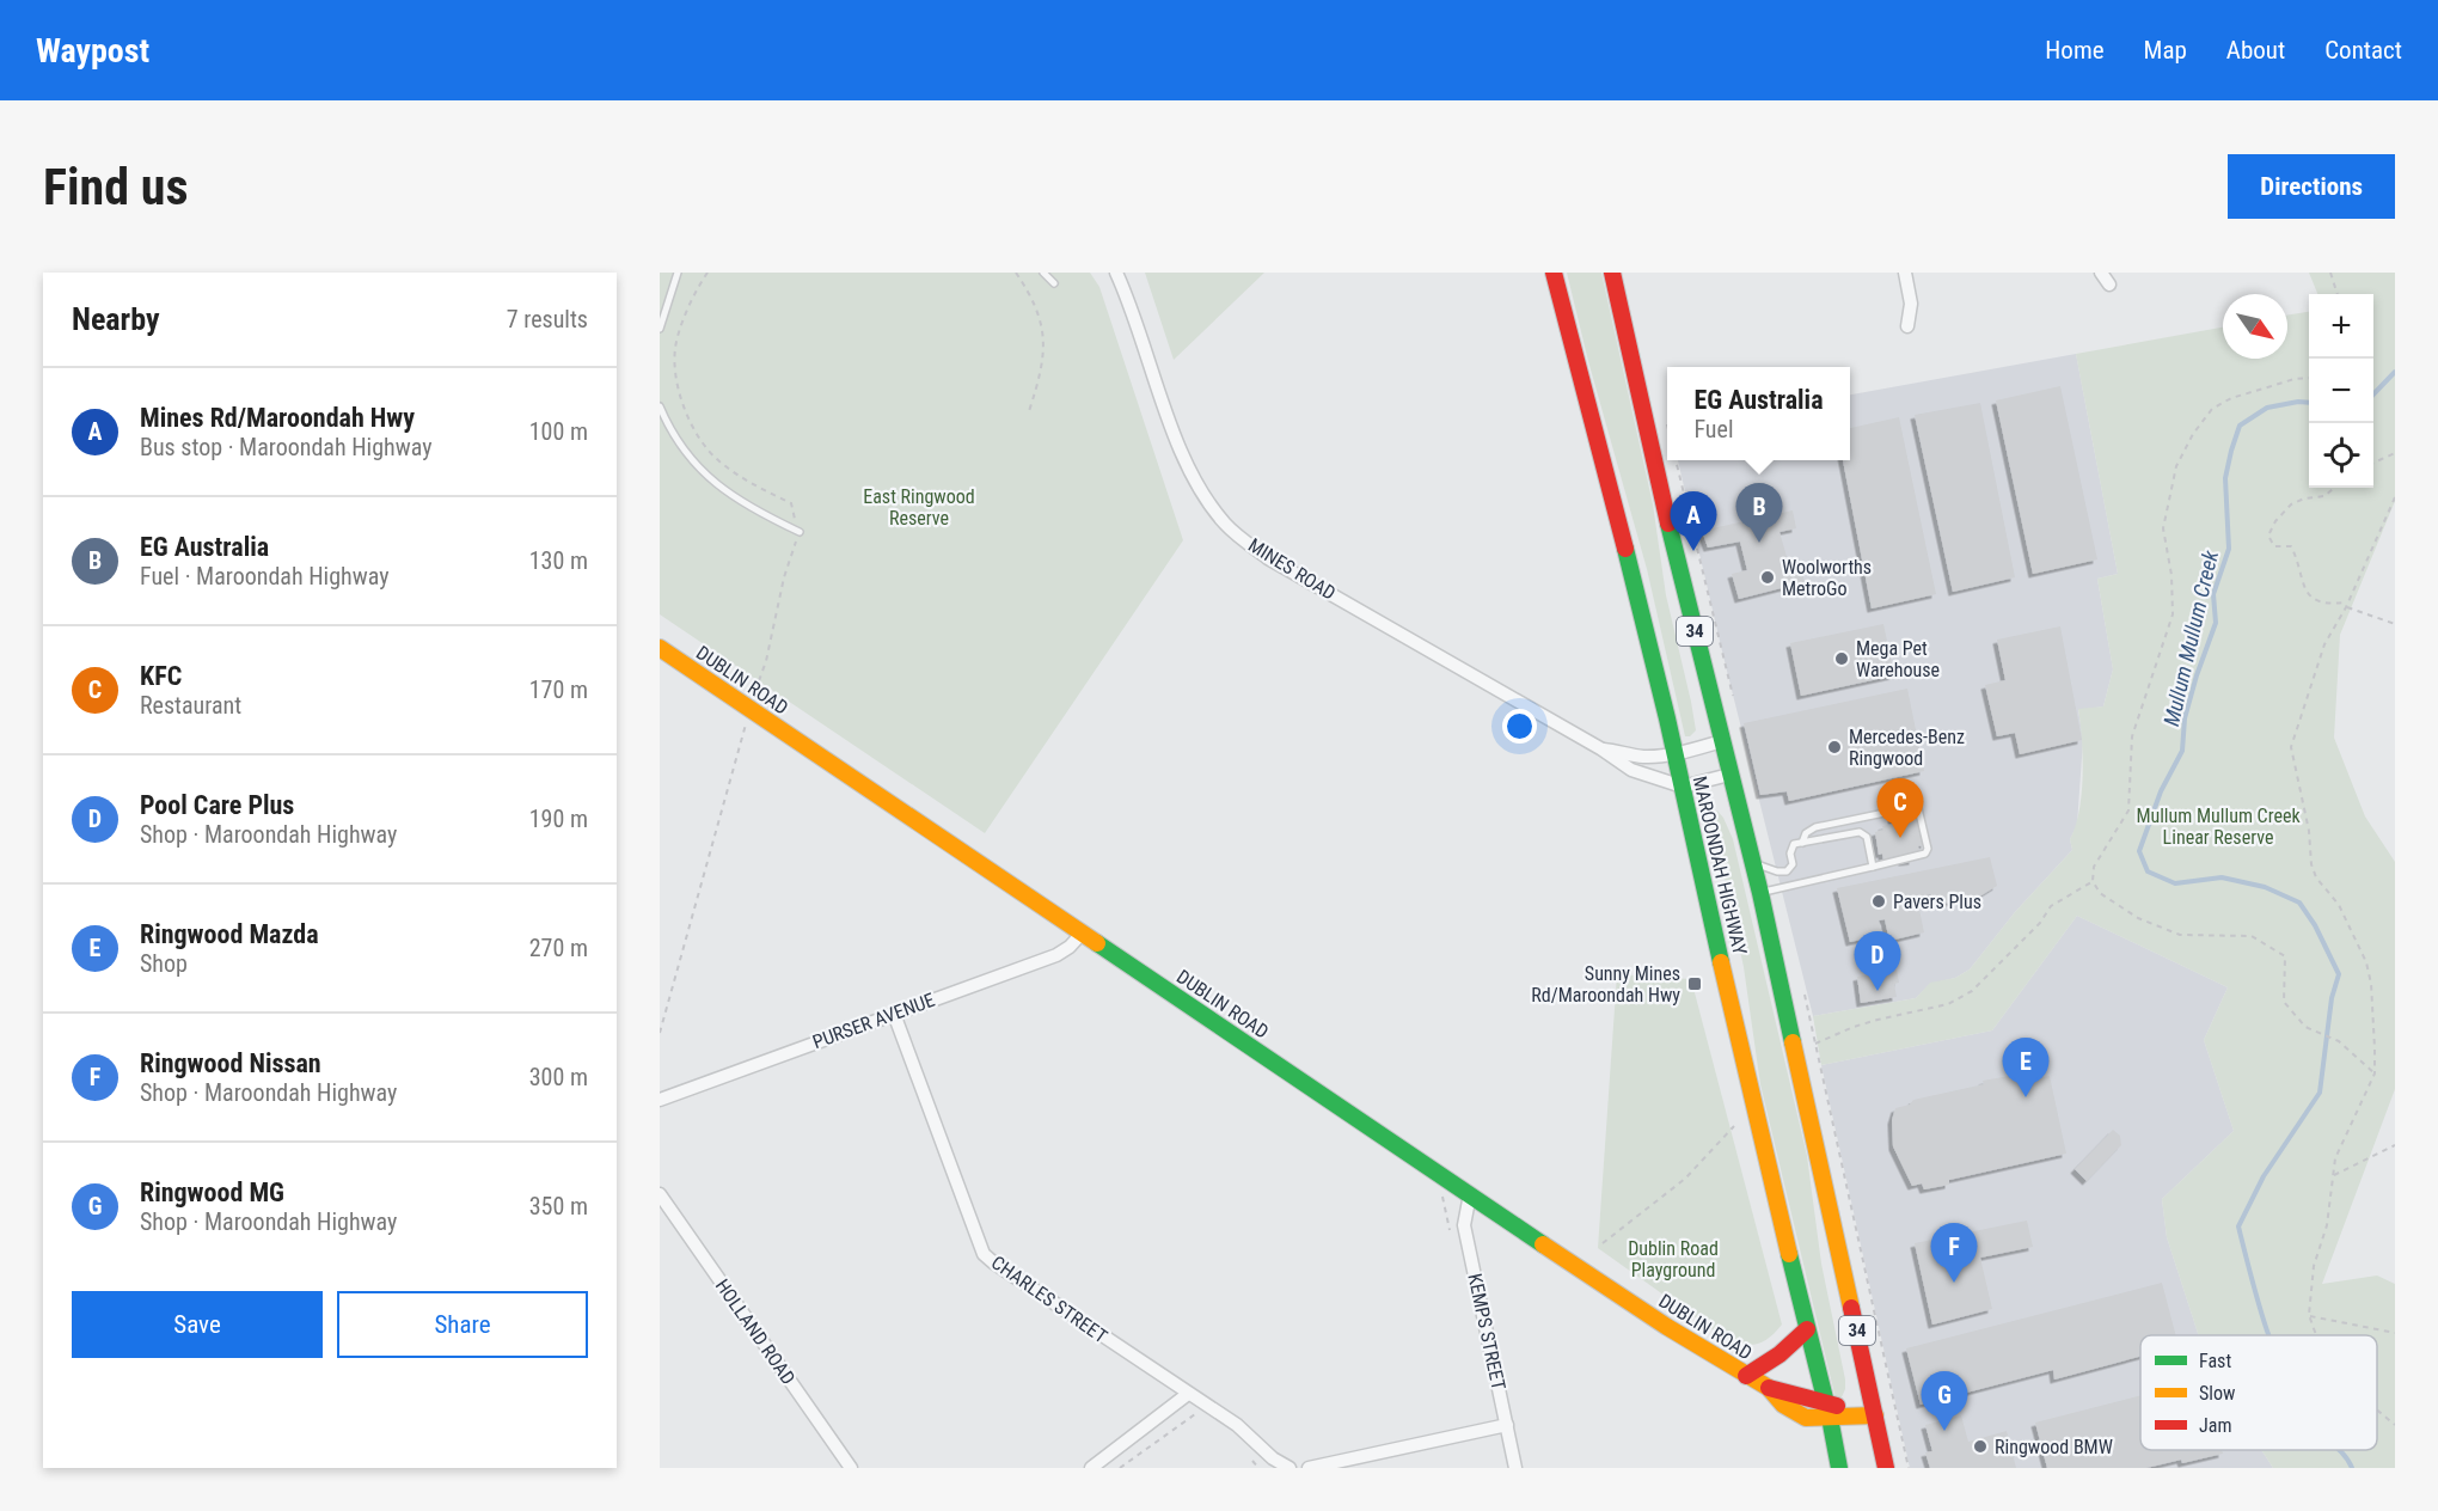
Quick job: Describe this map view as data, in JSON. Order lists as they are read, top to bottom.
{
  "streets": {
    "main road": ["34", "DUBLIN ROAD", "MAROONDAH HIGHWAY"],
    "street": [
      "MINES ROAD",
      "PURSER AVENUE",
      "CHARLES STREET",
      "HOLLAND ROAD",
      "KEMPS STREET"
    ]
  },
  "crossings": [
    ["MINES ROAD", "MAROONDAH HIGHWAY"],
    ["DUBLIN ROAD", "MAROONDAH HIGHWAY"],
    ["DUBLIN ROAD", "PURSER AVENUE"],
    ["DUBLIN ROAD", "KEMPS STREET"],
    ["PURSER AVENUE", "CHARLES STREET"]
  ],
  "water": ["Mullum Mullum Creek"],
  "parks": ["East Ringwood Reserve", "Mullum Mullum Creek Linear Reserve", "Dublin Road Playground"],
  "places": {
    "other": [
      "Woolworths MetroGo",
      "Mega Pet Warehouse",
      "Mercedes-Benz Ringwood",
      "Pavers Plus",
      "Ringwood BMW"
    ],
    "transit": ["Sunny Mines Rd/Maroondah Hwy"]
  },
  "legend": ["Fast", "Slow", "Jam"],
  "north": "bottom right",
  "page": {
    "header": "Waypost",
    "nav": [
      "Home",
      "Map",
      "About",
      "Contact"
    ],
    "buttons": [
      "Directions",
      ["Save", "Share"]
    ],
    "title": "Find us",
    "heading": ["Nearby", "7 results"],
    "map_buttons": ["+", "−"],
    "list": [
      {
        "mark": "A",
        "name": "Mines Rd/Maroondah Hwy",
        "note": "Bus stop · Maroondah Highway",
        "value": "100 m"
      },
      {
        "mark": "B",
        "name": "EG Australia",
        "note": "Fuel · Maroondah Highway",
        "value": "130 m"
      },
      {
        "mark": "C",
        "name": "KFC",
        "note": "Restaurant",
        "value": "170 m"
      },
      {
        "mark": "D",
        "name": "Pool Care Plus",
        "note": "Shop · Maroondah Highway",
        "value": "190 m"
      },
      {
        "mark": "E",
        "name": "Ringwood Mazda",
        "note": "Shop",
        "value": "270 m"
      },
      {
        "mark": "F",
        "name": "Ringwood Nissan",
        "note": "Shop · Maroondah Highway",
        "value": "300 m"
      },
      {
        "mark": "G",
        "name": "Ringwood MG",
        "note": "Shop · Maroondah Highway",
        "value": "350 m"
      }
    ],
    "popup": ["EG Australia", "Fuel"],
    "pins": [
      "B",
      "A",
      "C",
      "D",
      "E",
      "F",
      "G"
    ]
  }
}
